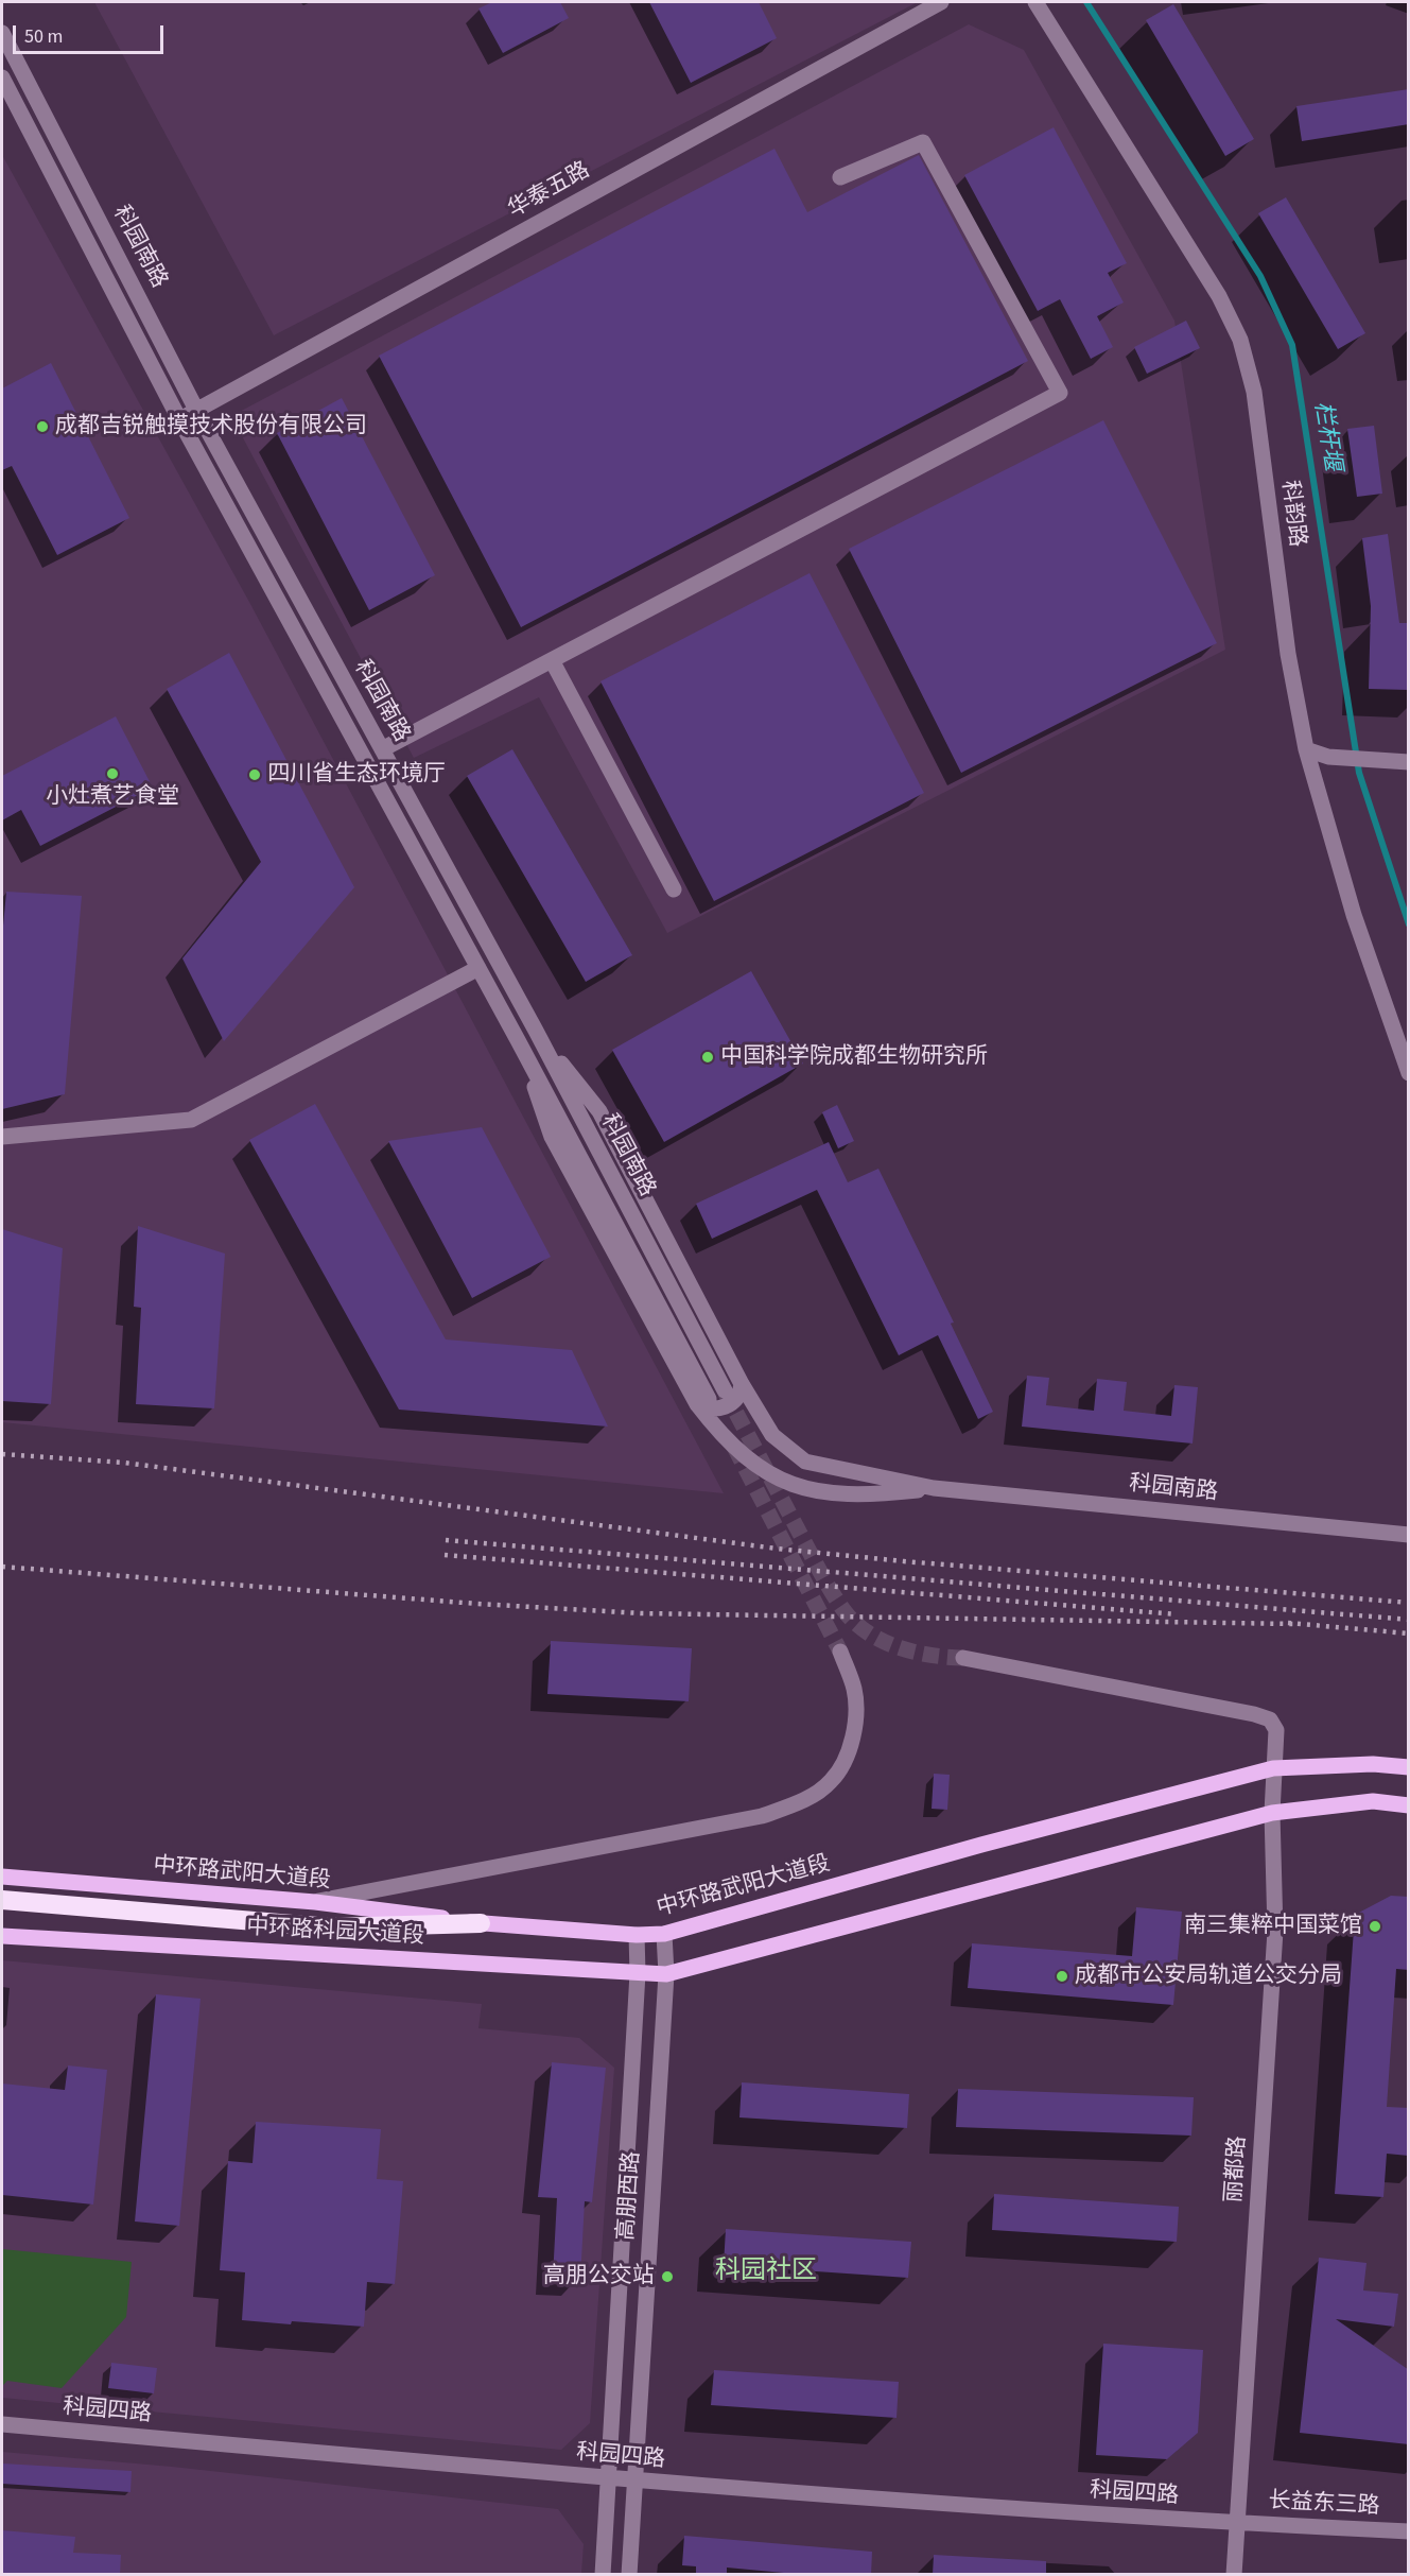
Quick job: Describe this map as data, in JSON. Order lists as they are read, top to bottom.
{
  "streets": {
    "main road": ["中环路武阳大道段", "中环路科园大道段"],
    "street": [
      "华泰五路",
      "科园南路",
      "科韵路",
      "丽都路",
      "高朋西路",
      "科园四路",
      "长益东三路"
    ]
  },
  "crossings": [
    ["华泰五路", "科园南路"],
    ["中环路武阳大道段", "丽都路"],
    ["中环路武阳大道段", "高朋西路"],
    ["中环路科园大道段", "高朋西路"],
    ["丽都路", "科园四路"],
    ["丽都路", "长益东三路"],
    ["高朋西路", "科园四路"],
    ["科园四路", "长益东三路"]
  ],
  "districts": ["科园社区"],
  "water": ["栏杆堰"],
  "places": [
    "成都吉锐触摸技术股份有限公司",
    "小灶煮艺食堂",
    "四川省生态环境厅",
    "中国科学院成都生物研究所",
    "南三集粹中国菜馆",
    "成都市公安局轨道公交分局",
    "高朋公交站"
  ],
  "scale_bar": "50 m"
}
